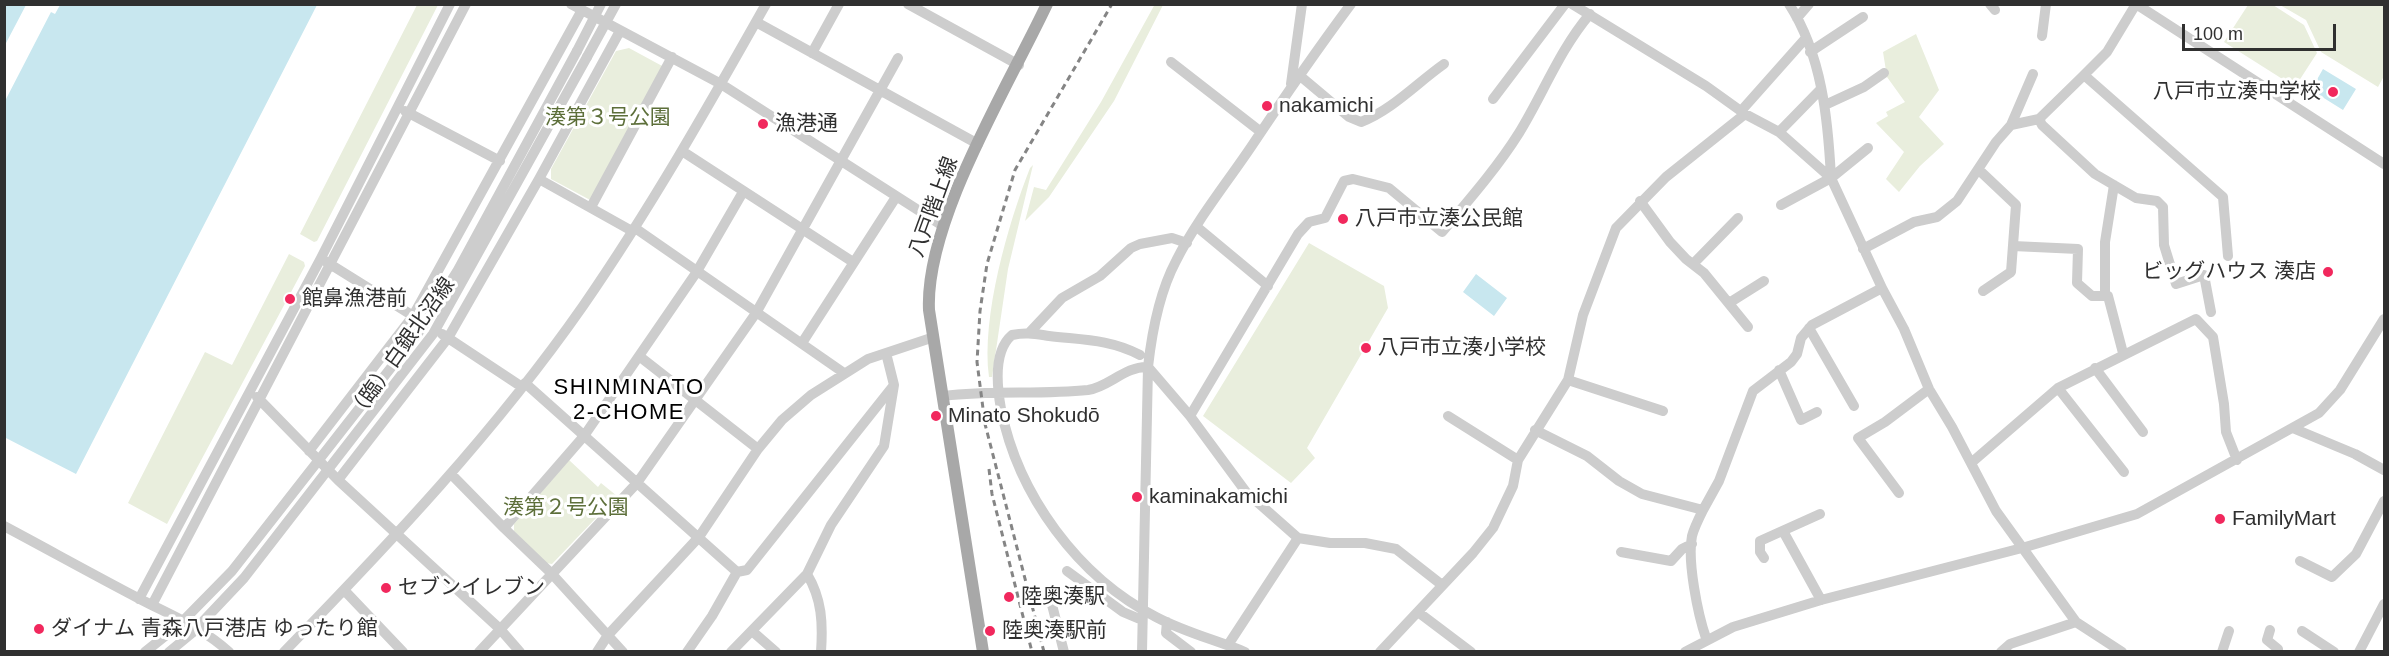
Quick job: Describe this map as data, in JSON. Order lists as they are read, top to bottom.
{
  "streets": {
    "main road": ["八戸階上線"],
    "street": ["（臨）白銀北沼線"]
  },
  "districts": ["SHINMINATO 2-CHOME"],
  "parks": ["湊第３号公園", "湊第２号公園"],
  "places": [
    "八戸市立湊中学校",
    "nakamichi",
    "漁港通",
    "八戸市立湊公民館",
    "ビッグハウス 湊店",
    "館鼻漁港前",
    "八戸市立湊小学校",
    "Minato Shokudō",
    "kaminakamichi",
    "FamilyMart",
    "セブンイレブン",
    "陸奥湊駅",
    "ダイナム 青森八戸港店 ゆったり館",
    "陸奥湊駅前"
  ],
  "scale_bar": "100 m"
}
